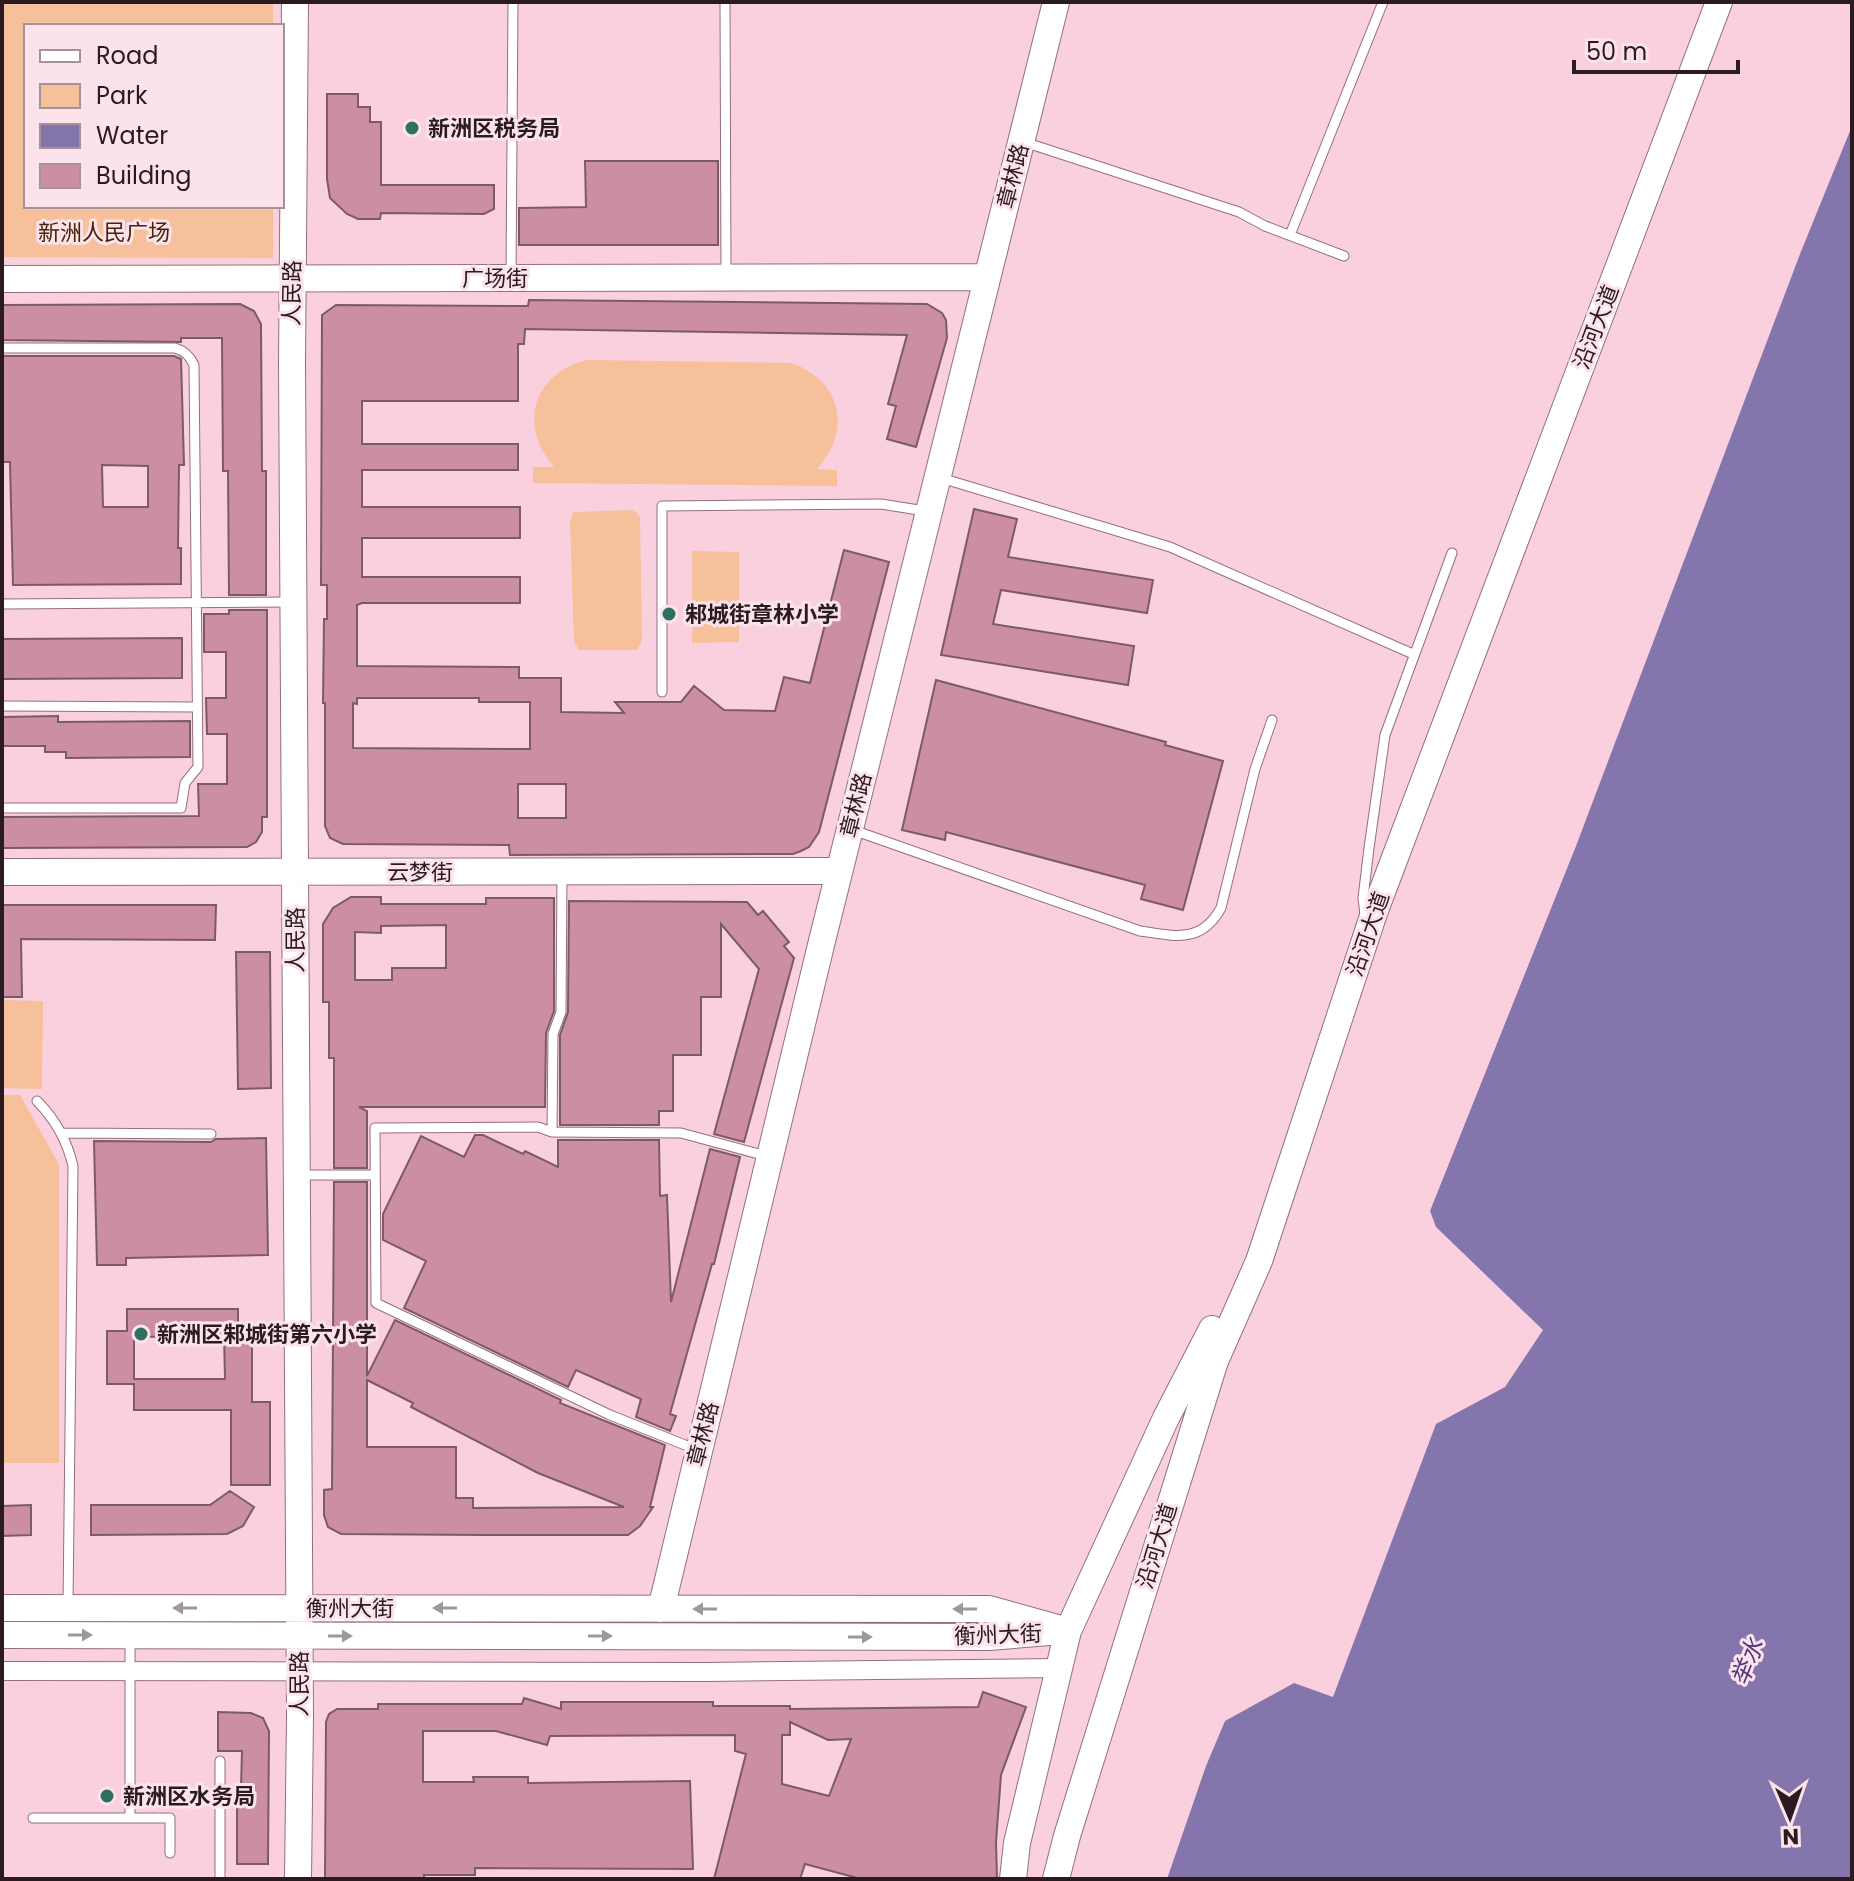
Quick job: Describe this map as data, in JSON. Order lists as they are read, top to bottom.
{
  "streets": {
    "street": [
      "章林路",
      "广场街",
      "人民路",
      "沿河大道",
      "云梦街",
      "衡州大街"
    ]
  },
  "crossings": [
    ["章林路", "广场街"],
    ["章林路", "云梦街"],
    ["章林路", "衡州大街"],
    ["广场街", "人民路"],
    ["人民路", "云梦街"],
    ["人民路", "衡州大街"]
  ],
  "water": ["举水"],
  "parks": ["新洲人民广场"],
  "places": [
    "新洲区税务局",
    "邾城街章林小学",
    "新洲区邾城街第六小学",
    "新洲区水务局"
  ],
  "legend": [
    "Road",
    "Park",
    "Water",
    "Building"
  ],
  "scale_bar": "50 m",
  "north": "bottom"
}
